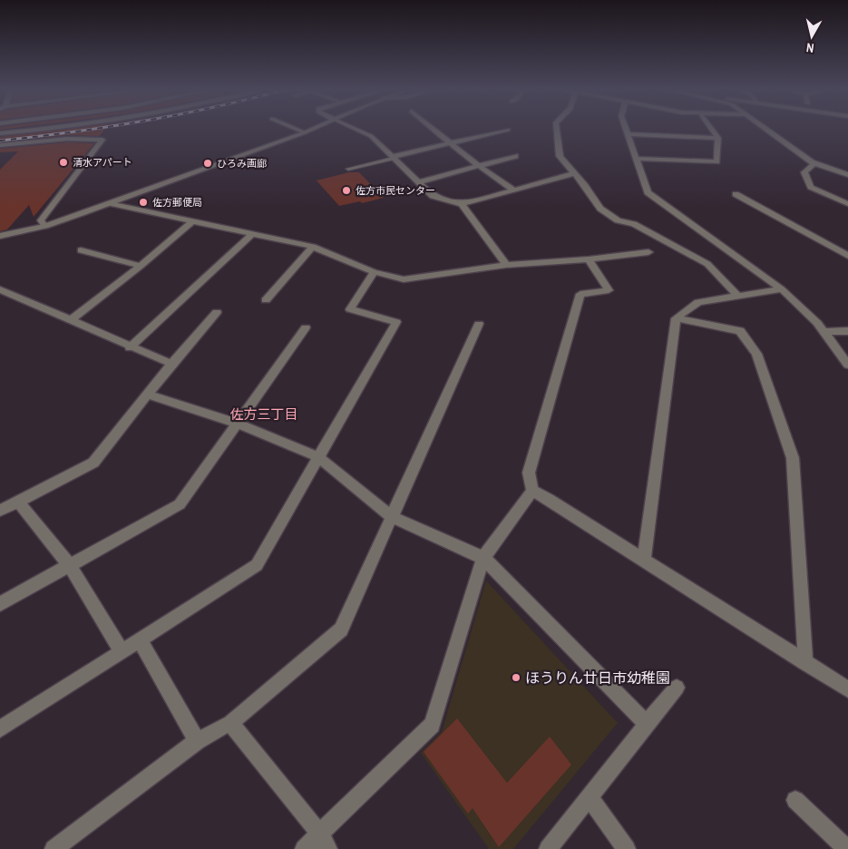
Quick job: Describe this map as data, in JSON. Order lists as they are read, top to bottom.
{
  "districts": ["佐方三丁目"],
  "places": [
    "清水アパート",
    "ひろみ画廊",
    "佐方市民センター",
    "佐方郵便局",
    "ほうりん廿日市幼稚園"
  ],
  "north": "bottom"
}
